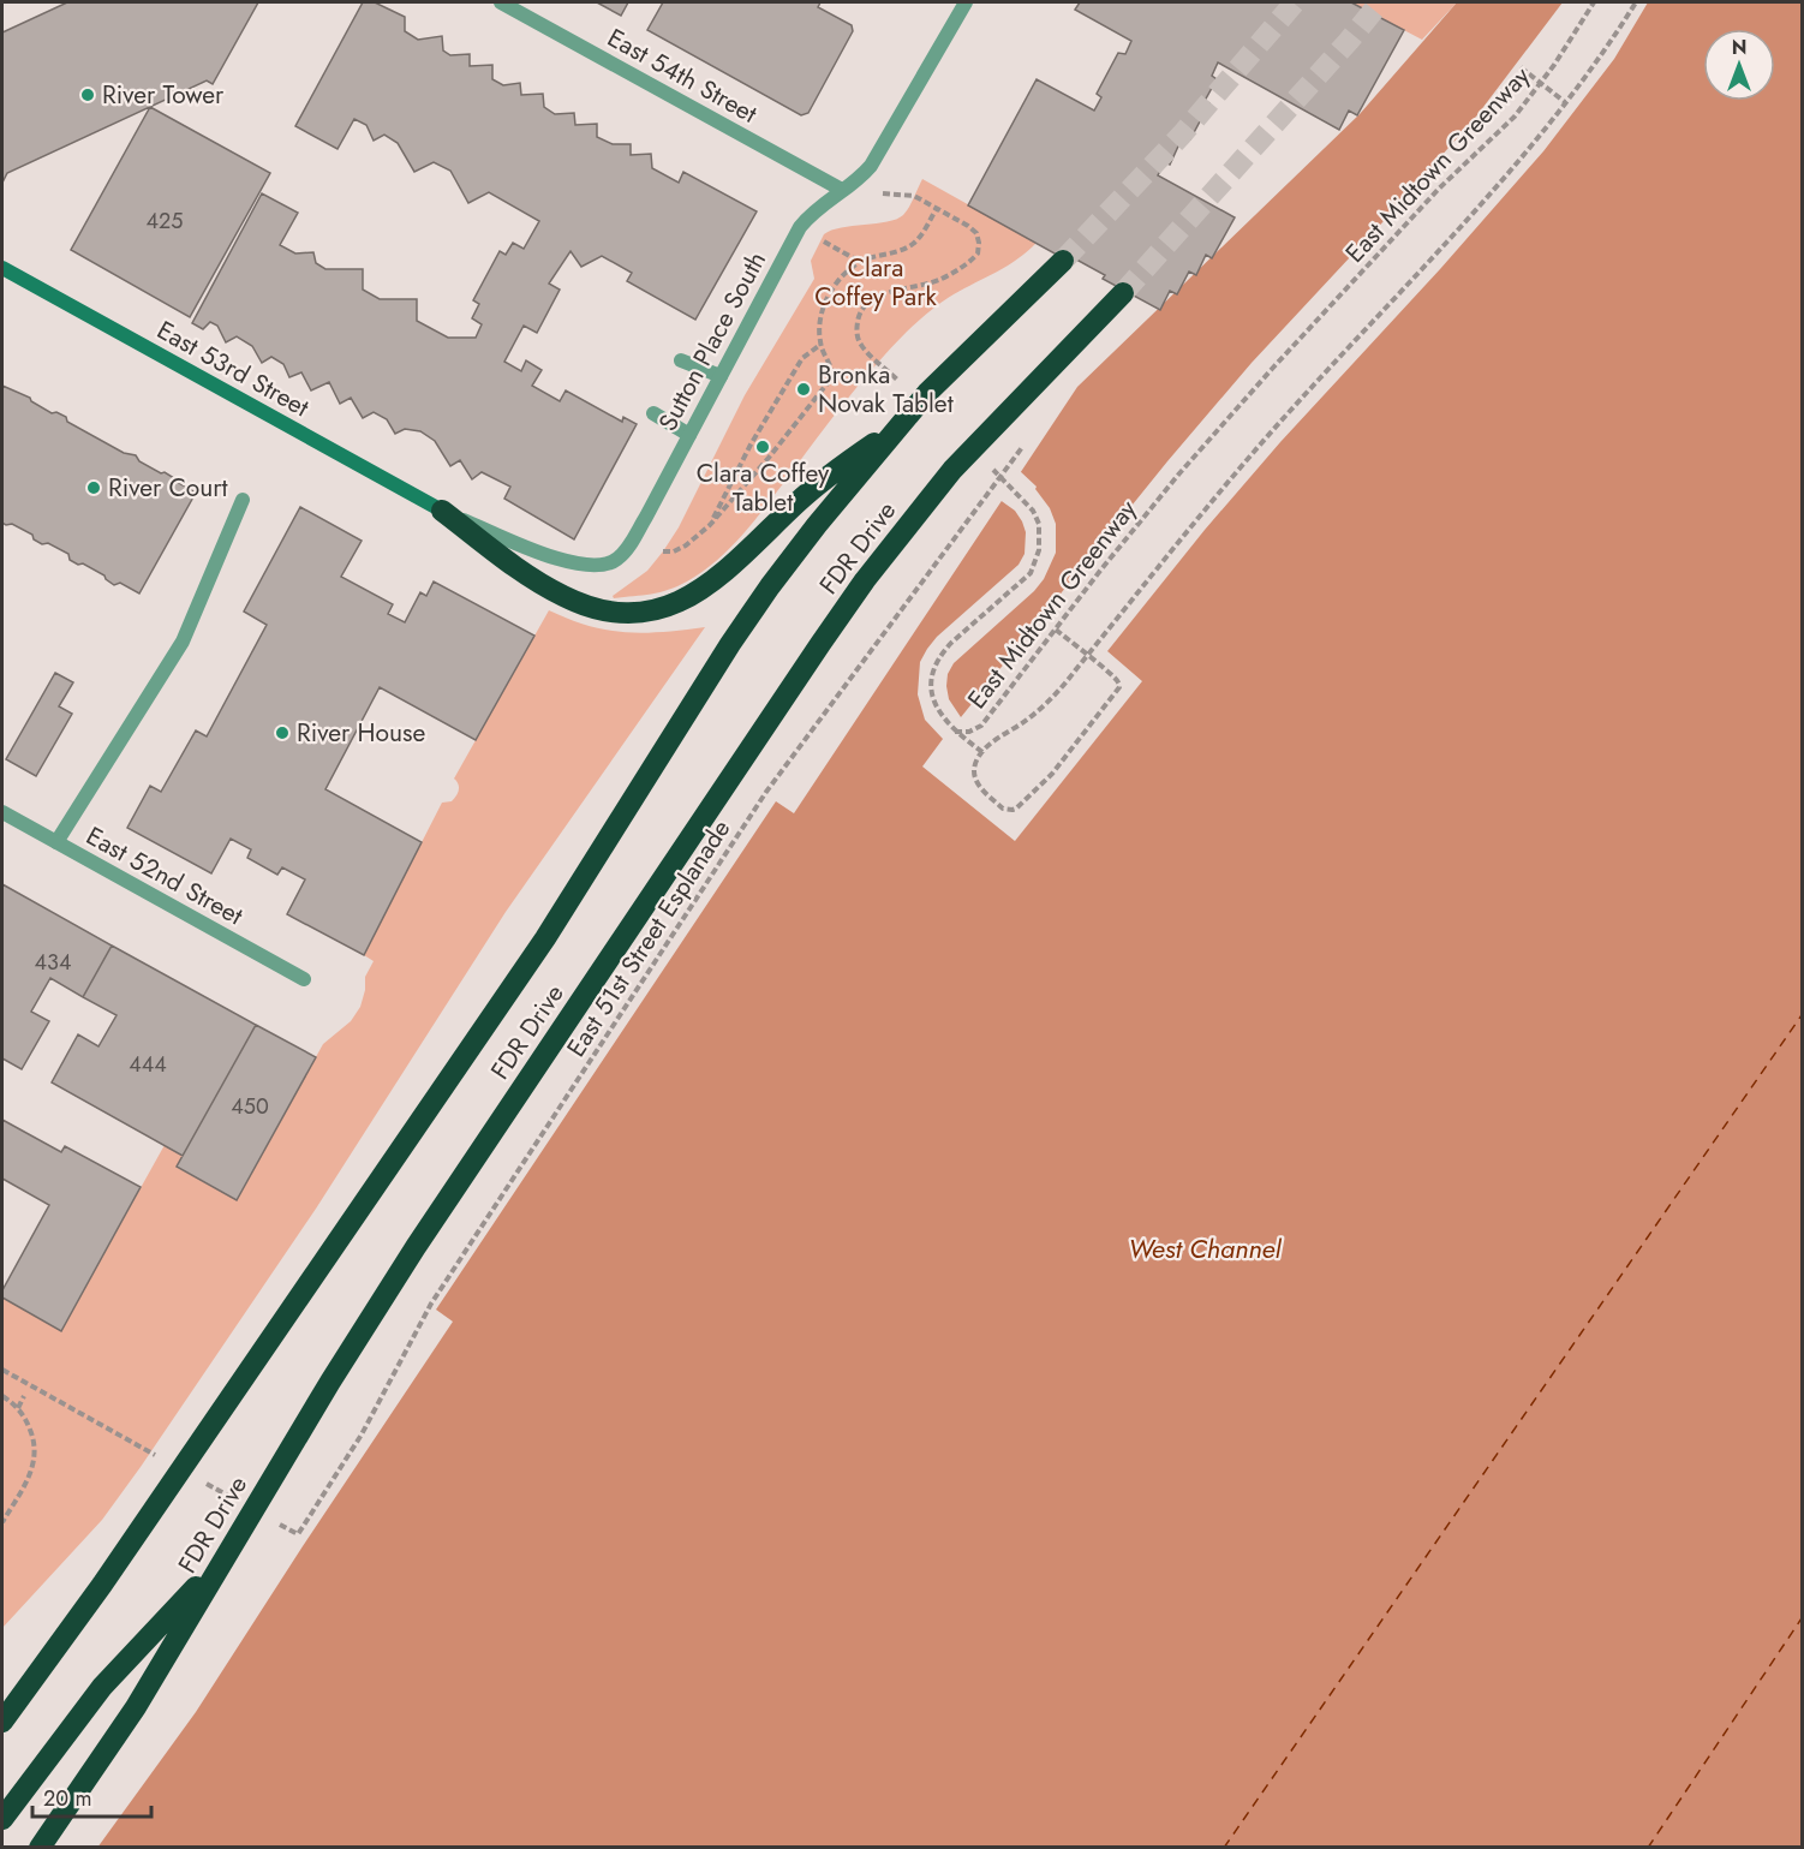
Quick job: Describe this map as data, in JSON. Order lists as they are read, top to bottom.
{
  "streets": {
    "highway": ["FDR Drive"],
    "main road": ["East 53rd Street"],
    "street": ["East 54th Street", "Sutton Place South", "East 52nd Street"],
    "path": ["East Midtown Greenway", "East 51st Street Esplanade"]
  },
  "crossings": [
    ["East 54th Street", "Sutton Place South"],
    ["Sutton Place South", "East 53rd Street"]
  ],
  "water": ["West Channel"],
  "parks": ["Clara Coffey Park"],
  "places": [
    "River Tower",
    "Bronka Novak Tablet",
    "Clara Coffey Tablet",
    "River Court",
    "River House"
  ],
  "house_numbers": [
    "425",
    "434",
    "444",
    "450"
  ],
  "scale_bar": "20 m",
  "north": "top"
}
